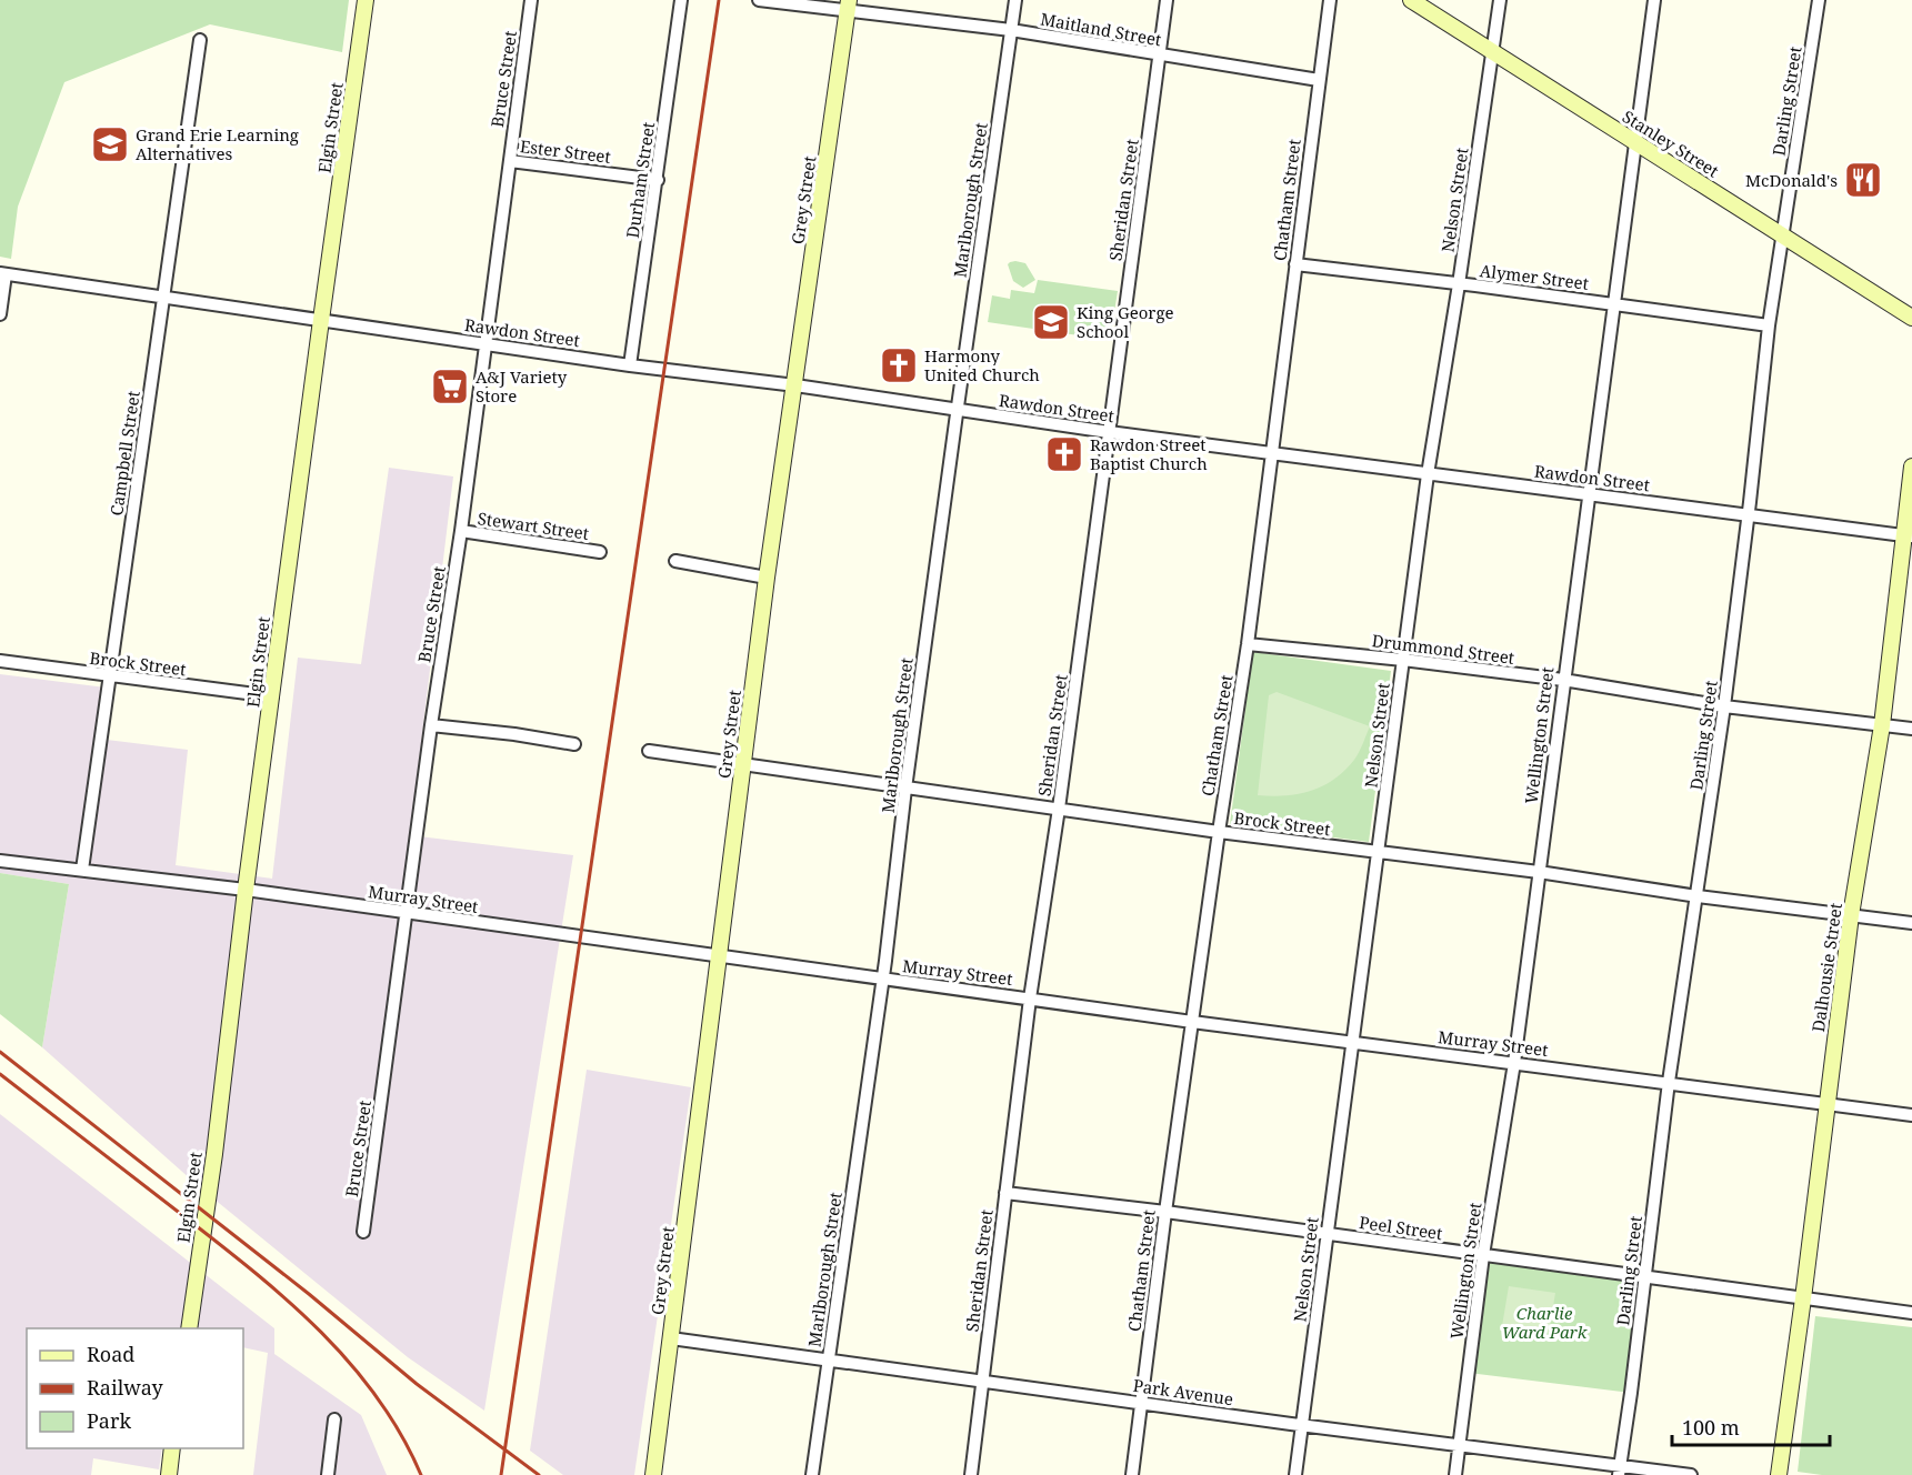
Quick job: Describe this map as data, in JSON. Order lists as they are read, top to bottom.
{
  "streets": {
    "main road": [
      "Elgin Street",
      "Stanley Street",
      "Grey Street",
      "Dalhousie Street"
    ],
    "street": [
      "Maitland Street",
      "Bruce Street",
      "Darling Street",
      "Ester Street",
      "Durham Street",
      "Marlborough Street",
      "Sheridan Street",
      "Chatham Street",
      "Nelson Street",
      "Alymer Street",
      "Rawdon Street",
      "Campbell Street",
      "Stewart Street",
      "Drummond Street",
      "Brock Street",
      "Wellington Street",
      "Murray Street",
      "Peel Street",
      "Park Avenue"
    ]
  },
  "crossings": [
    ["Maitland Street", "Grey Street"],
    ["Maitland Street", "Marlborough Street"],
    ["Maitland Street", "Sheridan Street"],
    ["Maitland Street", "Chatham Street"],
    ["Bruce Street", "Ester Street"],
    ["Bruce Street", "Rawdon Street"],
    ["Bruce Street", "Stewart Street"],
    ["Bruce Street", "Murray Street"],
    ["Darling Street", "Stanley Street"],
    ["Darling Street", "Alymer Street"],
    ["Darling Street", "Rawdon Street"],
    ["Darling Street", "Drummond Street"],
    ["Darling Street", "Brock Street"],
    ["Darling Street", "Murray Street"],
    ["Darling Street", "Peel Street"],
    ["Darling Street", "Park Avenue"],
    ["Elgin Street", "Rawdon Street"],
    ["Elgin Street", "Brock Street"],
    ["Elgin Street", "Murray Street"],
    ["Stanley Street", "Nelson Street"],
    ["Stanley Street", "Wellington Street"],
    ["Ester Street", "Durham Street"],
    ["Durham Street", "Rawdon Street"],
    ["Grey Street", "Rawdon Street"],
    ["Grey Street", "Brock Street"],
    ["Grey Street", "Murray Street"],
    ["Grey Street", "Park Avenue"],
    ["Marlborough Street", "Rawdon Street"],
    ["Marlborough Street", "Brock Street"],
    ["Marlborough Street", "Murray Street"],
    ["Marlborough Street", "Park Avenue"],
    ["Sheridan Street", "Rawdon Street"],
    ["Sheridan Street", "Brock Street"],
    ["Sheridan Street", "Murray Street"],
    ["Sheridan Street", "Peel Street"],
    ["Sheridan Street", "Park Avenue"],
    ["Chatham Street", "Alymer Street"],
    ["Chatham Street", "Rawdon Street"],
    ["Chatham Street", "Drummond Street"],
    ["Chatham Street", "Brock Street"],
    ["Chatham Street", "Murray Street"],
    ["Chatham Street", "Peel Street"],
    ["Chatham Street", "Park Avenue"],
    ["Nelson Street", "Alymer Street"],
    ["Nelson Street", "Rawdon Street"],
    ["Nelson Street", "Drummond Street"],
    ["Nelson Street", "Brock Street"],
    ["Nelson Street", "Murray Street"],
    ["Nelson Street", "Peel Street"],
    ["Nelson Street", "Park Avenue"],
    ["Alymer Street", "Wellington Street"],
    ["Rawdon Street", "Campbell Street"],
    ["Rawdon Street", "Wellington Street"],
    ["Rawdon Street", "Dalhousie Street"],
    ["Campbell Street", "Brock Street"],
    ["Campbell Street", "Murray Street"],
    ["Drummond Street", "Wellington Street"],
    ["Drummond Street", "Dalhousie Street"],
    ["Brock Street", "Wellington Street"],
    ["Brock Street", "Dalhousie Street"],
    ["Wellington Street", "Murray Street"],
    ["Wellington Street", "Peel Street"],
    ["Wellington Street", "Park Avenue"],
    ["Murray Street", "Dalhousie Street"],
    ["Dalhousie Street", "Peel Street"]
  ],
  "parks": ["Charlie Ward Park"],
  "places": {
    "school or university": ["Grand Erie Learning Alternatives", "King George School"],
    "restaurant": ["McDonald's"],
    "church": ["Harmony United Church", "Rawdon Street Baptist Church"],
    "supermarket": ["A&J Variety Store"]
  },
  "legend": ["Road", "Railway", "Park"],
  "scale_bar": "100 m"
}
